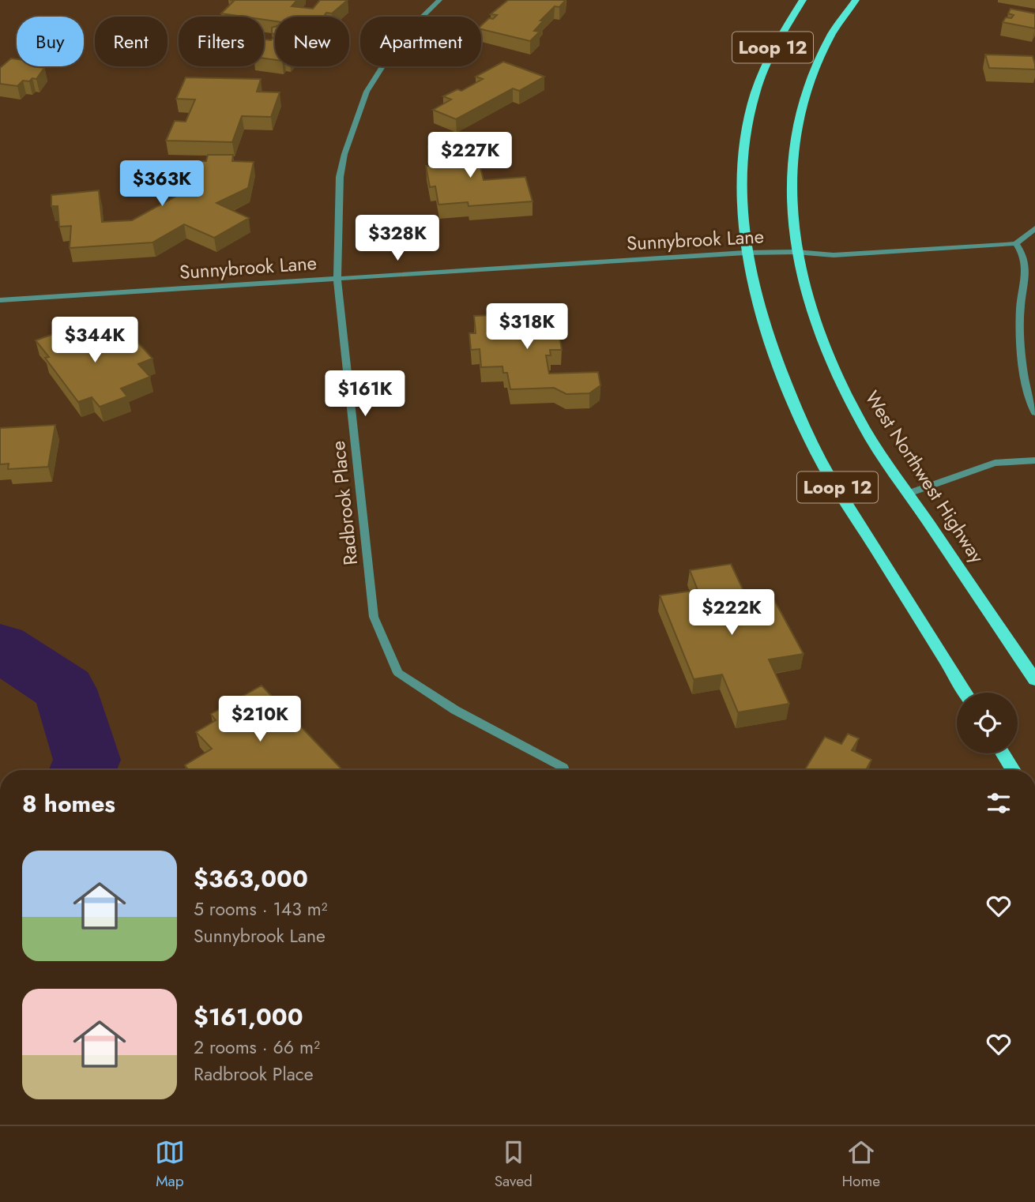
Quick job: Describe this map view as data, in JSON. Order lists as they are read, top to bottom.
{
  "streets": {
    "main road": ["Loop 12", "West Northwest Highway"],
    "street": ["Sunnybrook Lane", "Radbrook Place"]
  },
  "crossings": [
    ["Loop 12", "Sunnybrook Lane"],
    ["Sunnybrook Lane", "West Northwest Highway"],
    ["Sunnybrook Lane", "Radbrook Place"]
  ],
  "page": {
    "chip": [
      "Buy",
      "Rent",
      "Filters",
      "New",
      "Apartment"
    ],
    "price": [
      "$227K",
      "$363K",
      "$328K",
      "$318K",
      "$344K",
      "$161K",
      "$222K",
      "$210K"
    ],
    "heading": "8 homes",
    "list": [
      {
        "name": "$363,000",
        "note": "5 rooms · 143 m² · Sunnybrook Lane"
      },
      {
        "name": "$161,000",
        "note": "2 rooms · 66 m² · Radbrook Place"
      }
    ],
    "tabs": ["Map", "Saved", "Home"]
  }
}
